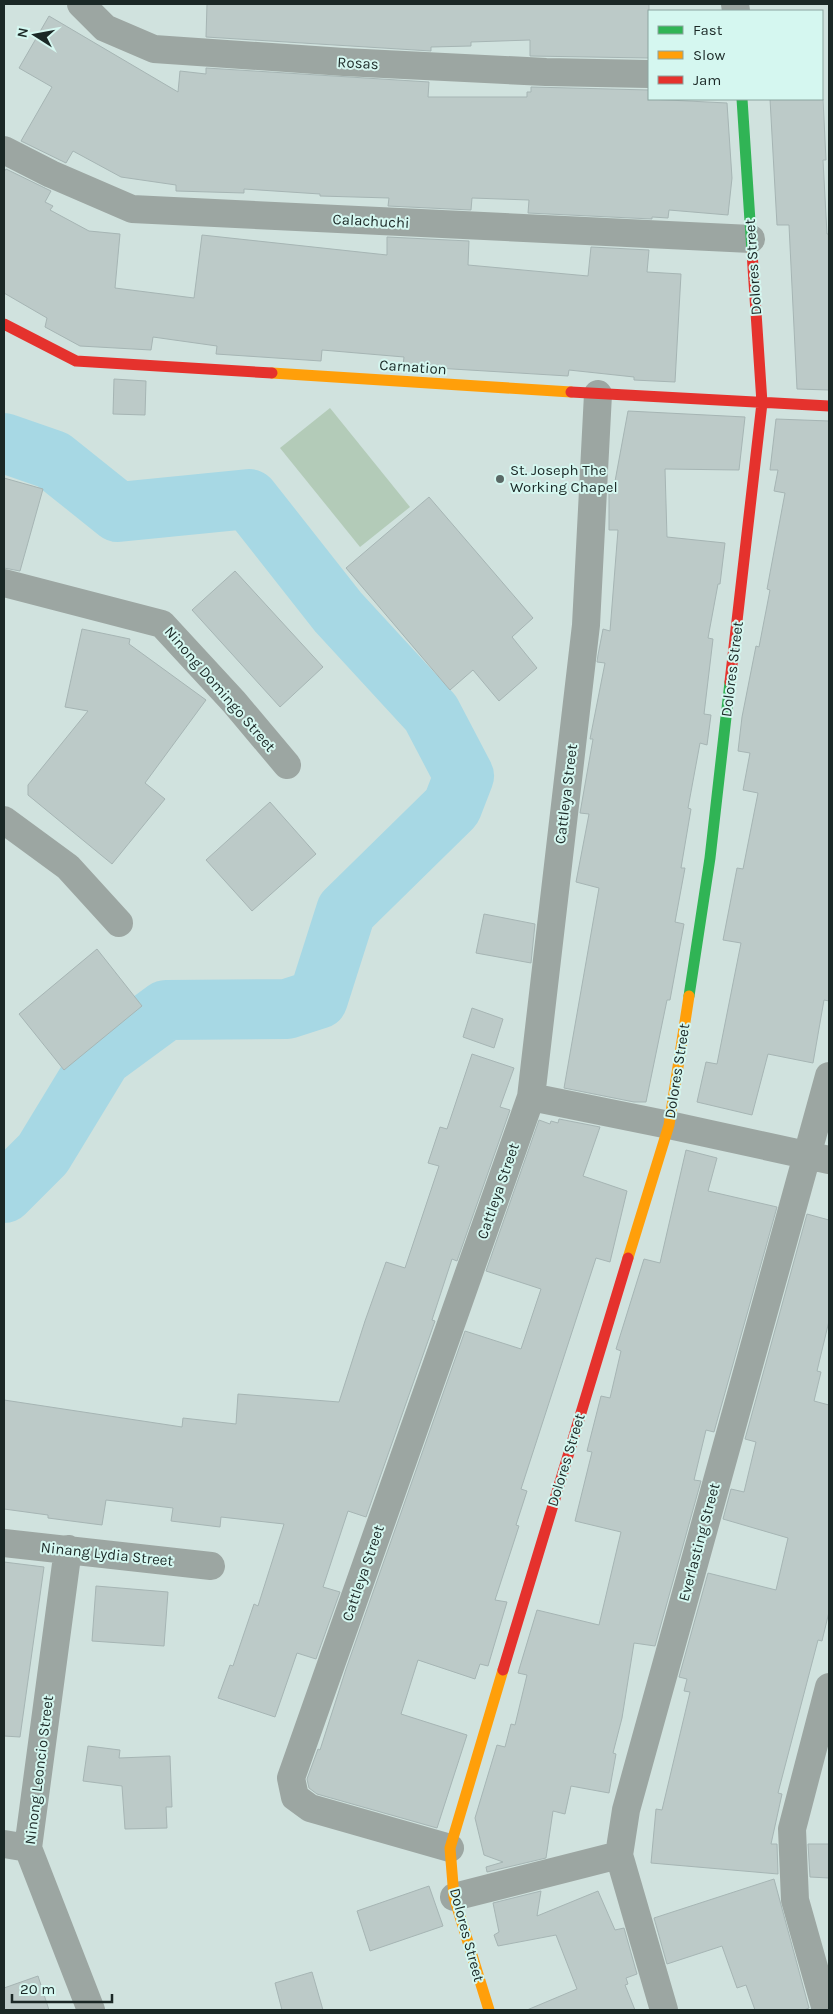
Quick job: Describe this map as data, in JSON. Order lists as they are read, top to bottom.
{
  "streets": {
    "street": [
      "Rosas",
      "Calachuchi",
      "Dolores Street",
      "Carnation",
      "Ninong Domingo Street",
      "Cattleya Street",
      "Everlasting Street",
      "Ninang Lydia Street",
      "Ninong Leoncio Street"
    ]
  },
  "crossings": [
    ["Calachuchi", "Dolores Street"],
    ["Dolores Street", "Carnation"],
    ["Dolores Street", "Cattleya Street"],
    ["Carnation", "Cattleya Street"],
    ["Ninang Lydia Street", "Ninong Leoncio Street"]
  ],
  "places": ["St. Joseph The Working Chapel"],
  "legend": ["Fast", "Slow", "Jam"],
  "scale_bar": "20 m",
  "north": "left"
}
